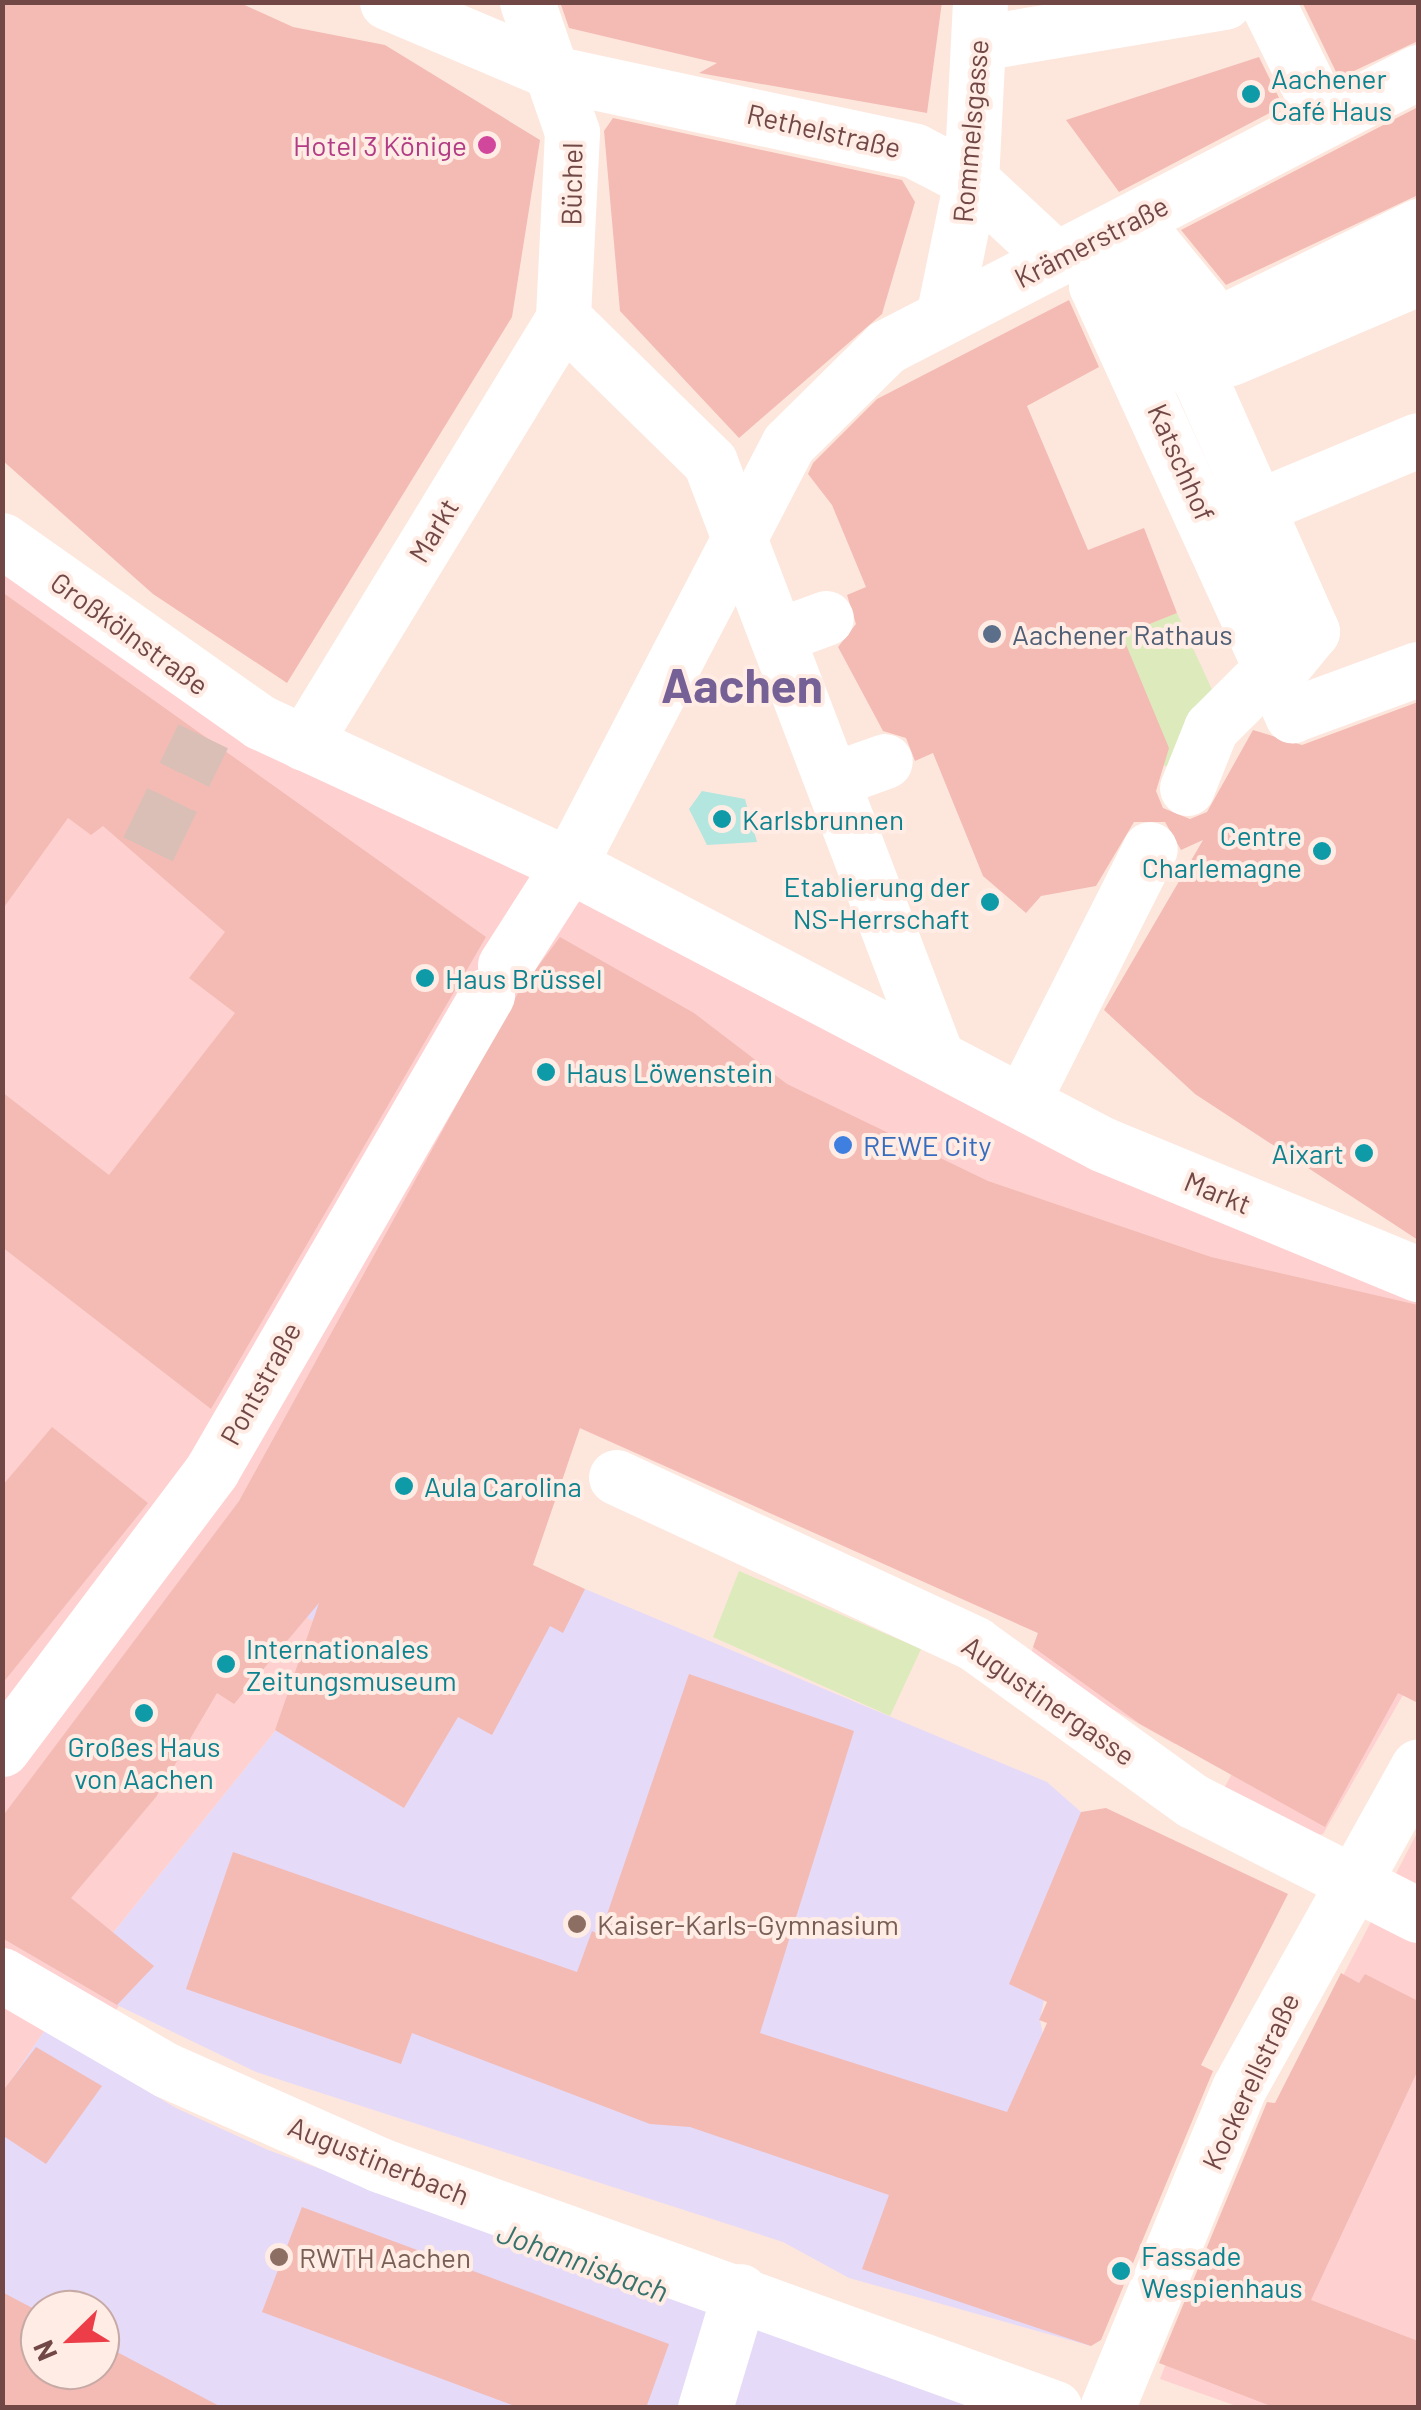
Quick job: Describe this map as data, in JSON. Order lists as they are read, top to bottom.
{
  "streets": {
    "street": [
      "Rethelstraße",
      "Rommelsgasse",
      "Büchel",
      "Krämerstraße",
      "Katschhof",
      "Markt",
      "Großkölnstraße",
      "Pontstraße",
      "Augustinergasse",
      "Kockerellstraße",
      "Augustinerbach"
    ]
  },
  "crossings": [
    ["Rethelstraße", "Rommelsgasse"],
    ["Rethelstraße", "Büchel"],
    ["Rethelstraße", "Krämerstraße"],
    ["Rethelstraße", "Katschhof"],
    ["Rommelsgasse", "Krämerstraße"],
    ["Büchel", "Markt"],
    ["Krämerstraße", "Katschhof"],
    ["Markt", "Großkölnstraße"],
    ["Markt", "Pontstraße"],
    ["Augustinergasse", "Kockerellstraße"]
  ],
  "districts": ["Aachen"],
  "water": ["Johannisbach"],
  "places": [
    "Aachener Café Haus",
    "Hotel 3 Könige",
    "Aachener Rathaus",
    "Karlsbrunnen",
    "Centre Charlemagne",
    "Etablierung der NS-Herrschaft",
    "Haus Brüssel",
    "Haus Löwenstein",
    "REWE City",
    "Aixart",
    "Aula Carolina",
    "Internationales Zeitungsmuseum",
    "Großes Haus von Aachen",
    "Kaiser-Karls-Gymnasium",
    "RWTH Aachen",
    "Fassade Wespienhaus"
  ],
  "north": "bottom left"
}
